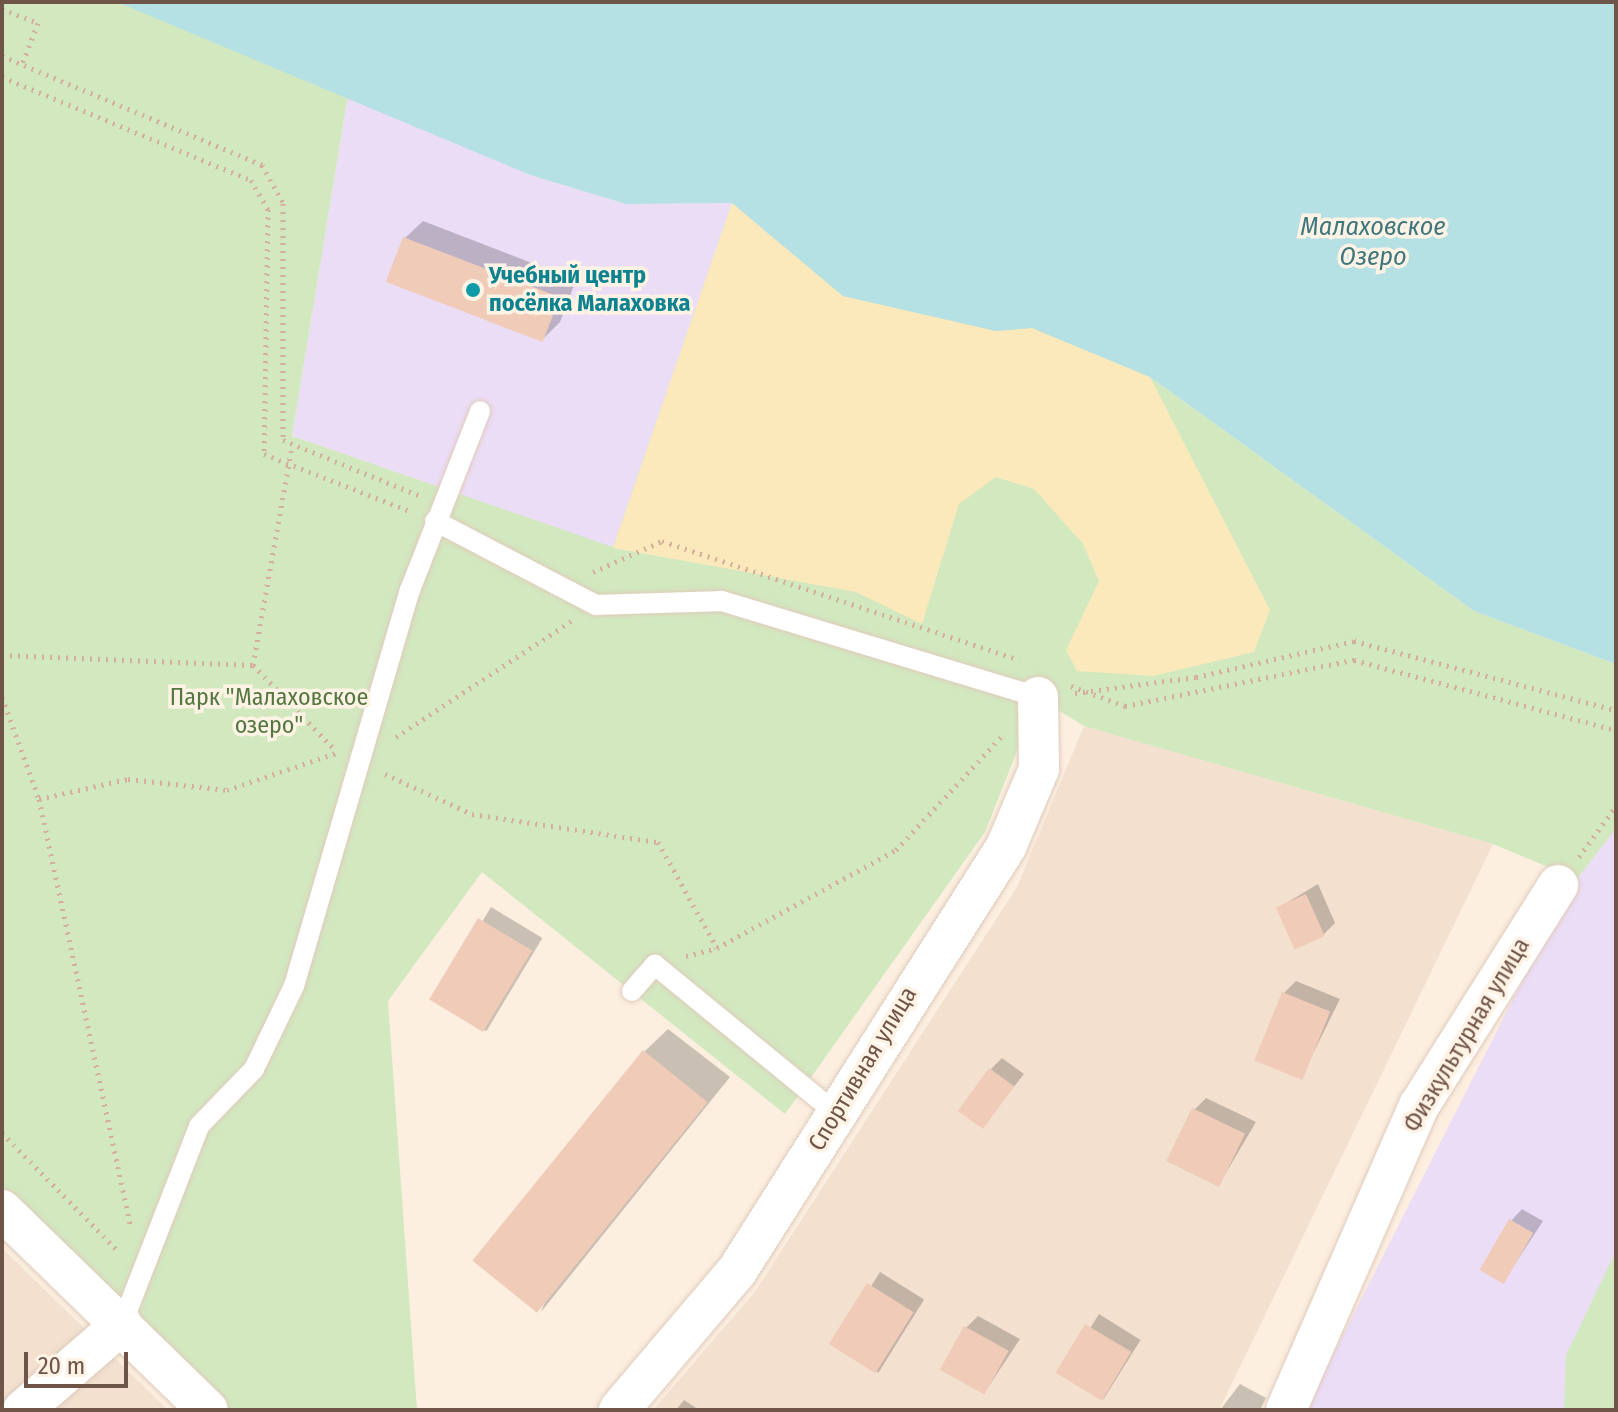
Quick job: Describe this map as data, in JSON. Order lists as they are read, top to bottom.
{
  "streets": {
    "street": ["Физкультурная улица", "Спортивная улица"]
  },
  "water": ["Малаховское Озеро"],
  "parks": ["Парк \"Малаховское озеро\""],
  "places": ["Учебный центр посёлка Малаховка"],
  "scale_bar": "20 m"
}
